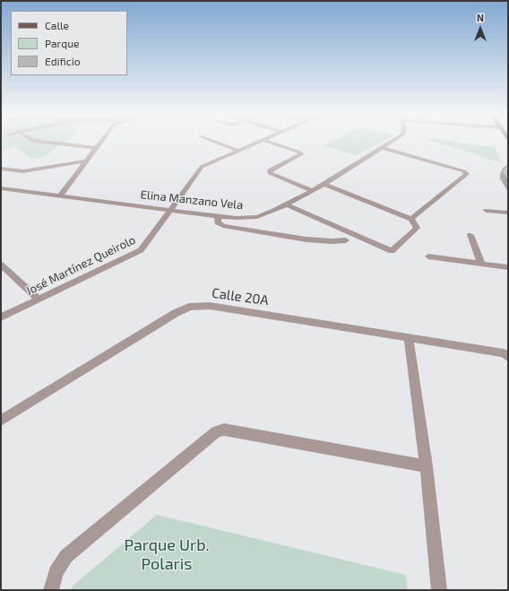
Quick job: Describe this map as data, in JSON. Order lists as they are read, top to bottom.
{
  "streets": {
    "street": ["Elina Manzano Vela", "José Martínez Queirolo", "Calle 20A"]
  },
  "crossings": [
    ["Elina Manzano Vela", "José Martínez Queirolo"]
  ],
  "parks": ["Parque Urb. Polaris"],
  "legend": ["Calle", "Parque", "Edificio"],
  "north": "top"
}
